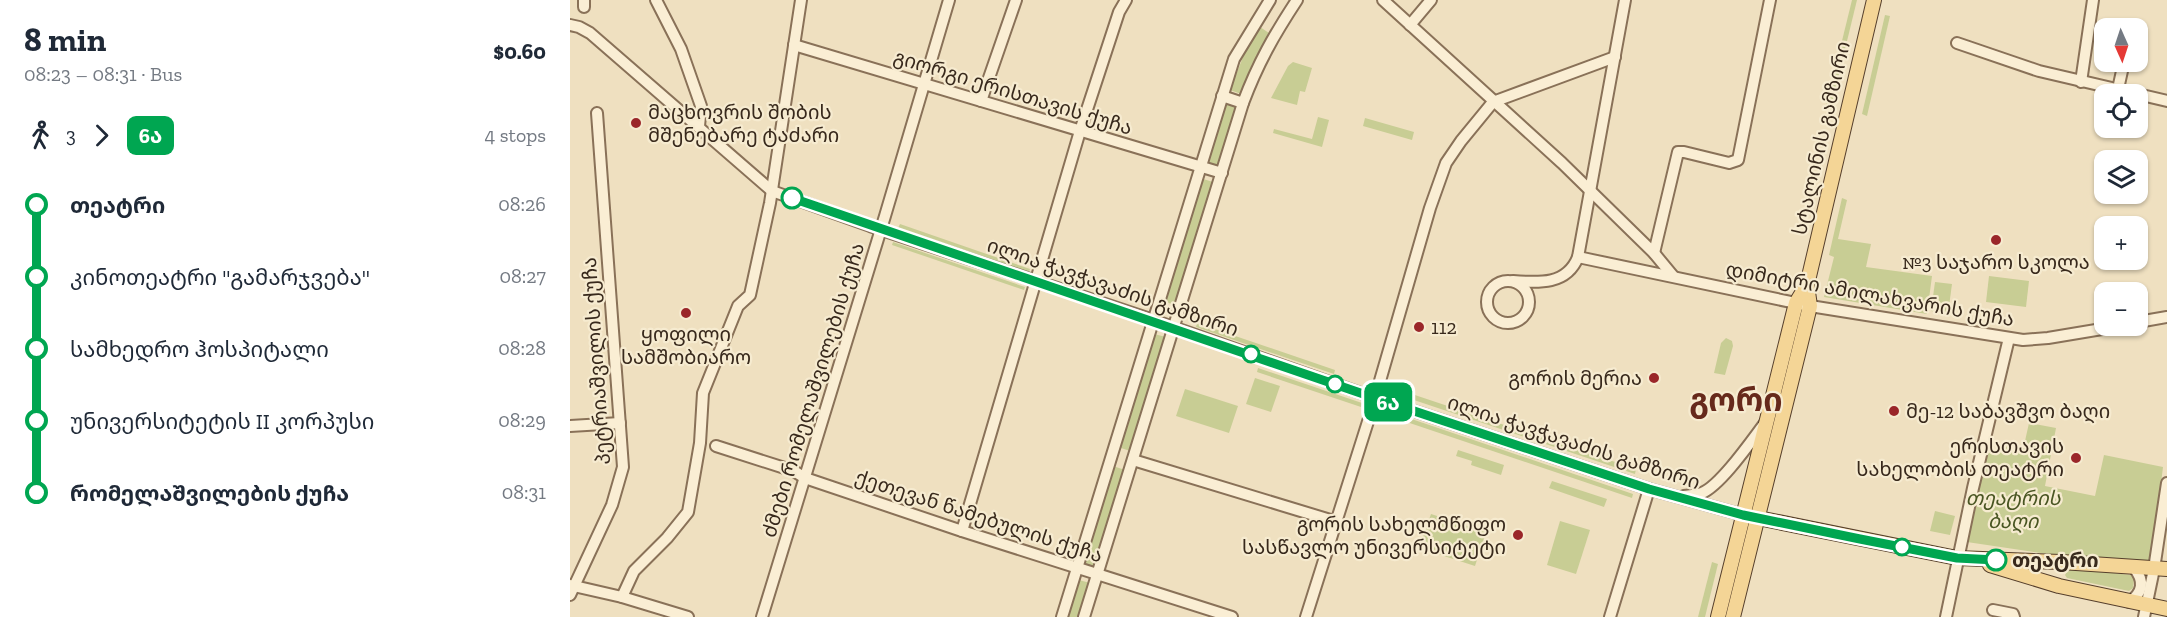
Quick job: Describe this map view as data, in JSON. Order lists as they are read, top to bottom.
{
  "streets": {
    "main road": ["სტალინის გამზირი", "ილია ჭავჭავაძის გამზირი"],
    "street": [
      "გიორგი ერისთავის ქუჩა",
      "დიმიტრი ამილახვარის ქუჩა",
      "პეტრიაშვილის ქუჩა",
      "ძმები რომელაშვილების ქუჩა",
      "ქეთევან წამებულის ქუჩა"
    ]
  },
  "crossings": [
    ["გიორგი ერისთავის ქუჩა", "ძმები რომელაშვილების ქუჩა"],
    ["სტალინის გამზირი", "ილია ჭავჭავაძის გამზირი"],
    ["სტალინის გამზირი", "დიმიტრი ამილახვარის ქუჩა"],
    ["ილია ჭავჭავაძის გამზირი", "ძმები რომელაშვილების ქუჩა"],
    ["ძმები რომელაშვილების ქუჩა", "ქეთევან წამებულის ქუჩა"]
  ],
  "districts": ["გორი"],
  "parks": ["თეატრის ბაღი"],
  "places": [
    "მაცხოვრის შობის მშენებარე ტაძარი",
    "№3 საჯარო სკოლა",
    "ყოფილი სამშობიარო",
    "112",
    "გორის მერია",
    "მე-12 საბავშვო ბაღი",
    "ერისთავის სახელობის თეატრი",
    "გორის სახელმწიფო სასწავლო უნივერსიტეტი",
    "თეატრი"
  ],
  "lines": ["bus line 6ა"],
  "north": "bottom",
  "page": {
    "heading": ["8 min", "08:23 – 08:31 · Bus", "$0.60"],
    "on_map": "6ა",
    "map_buttons": ["+", "−"],
    "legs": ["3", "6ა", "4 stops"],
    "list": [
      {
        "name": "თეატრი",
        "value": "08:26"
      },
      {
        "name": "კინოთეატრი \"გამარჯვება\"",
        "value": "08:27"
      },
      {
        "name": "სამხედრო ჰოსპიტალი",
        "value": "08:28"
      },
      {
        "name": "უნივერსიტეტის II კორპუსი",
        "value": "08:29"
      },
      {
        "name": "რომელაშვილების ქუჩა",
        "value": "08:31"
      }
    ]
  }
}
